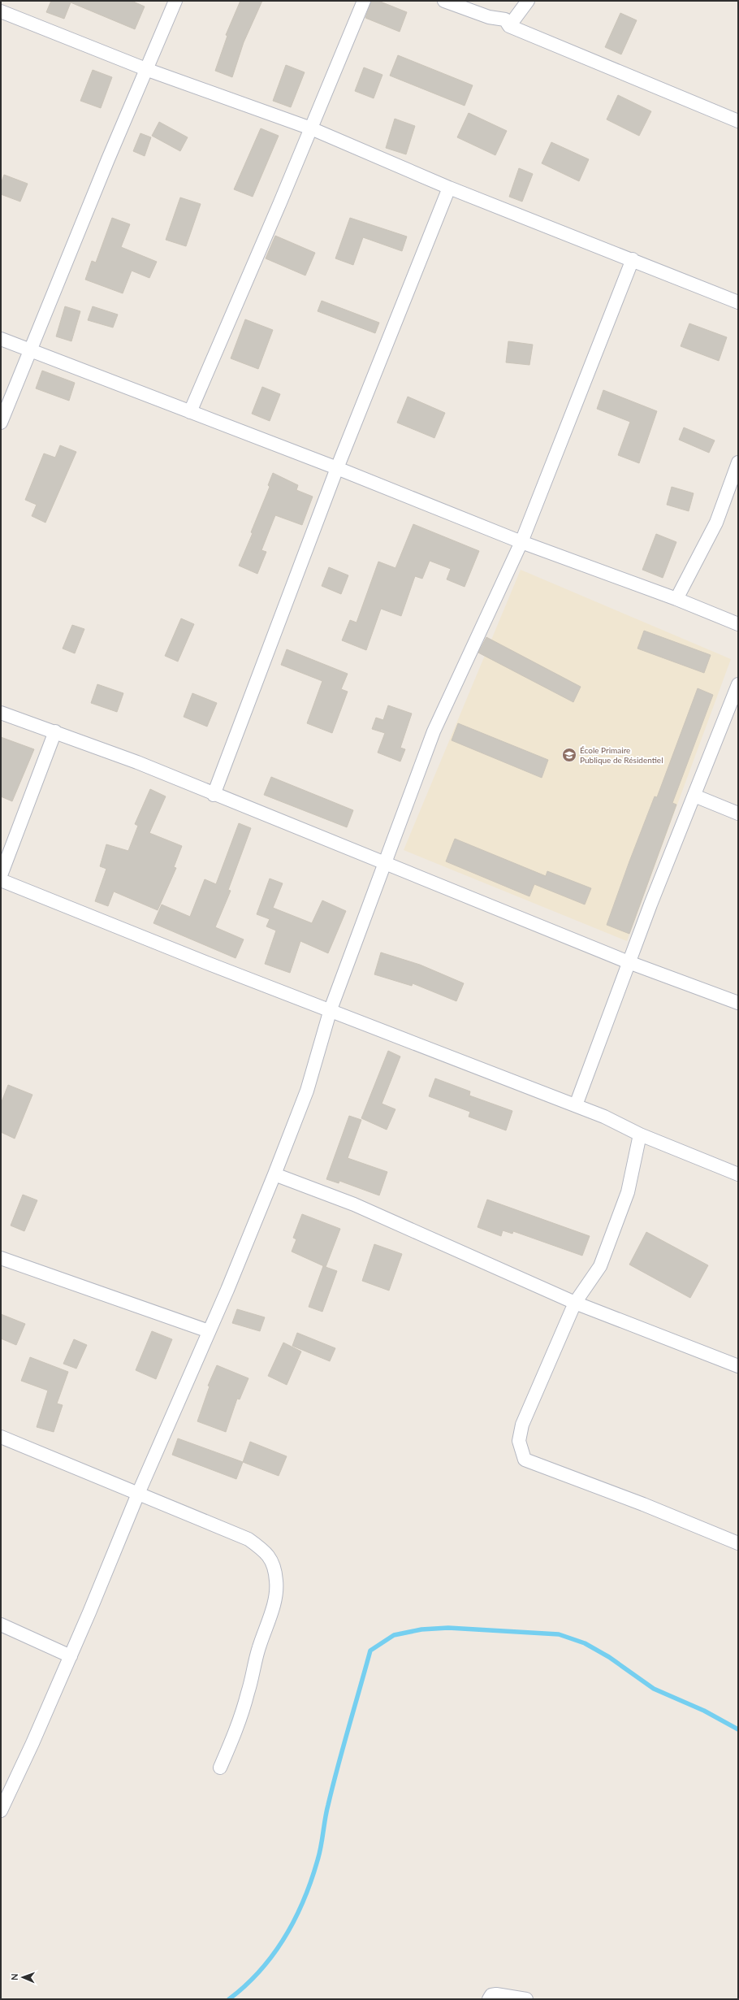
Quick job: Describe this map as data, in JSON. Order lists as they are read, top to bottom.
{
  "places": {
    "school or university": ["École Primaire Publique de Résidentiel"]
  },
  "north": "left"
}
